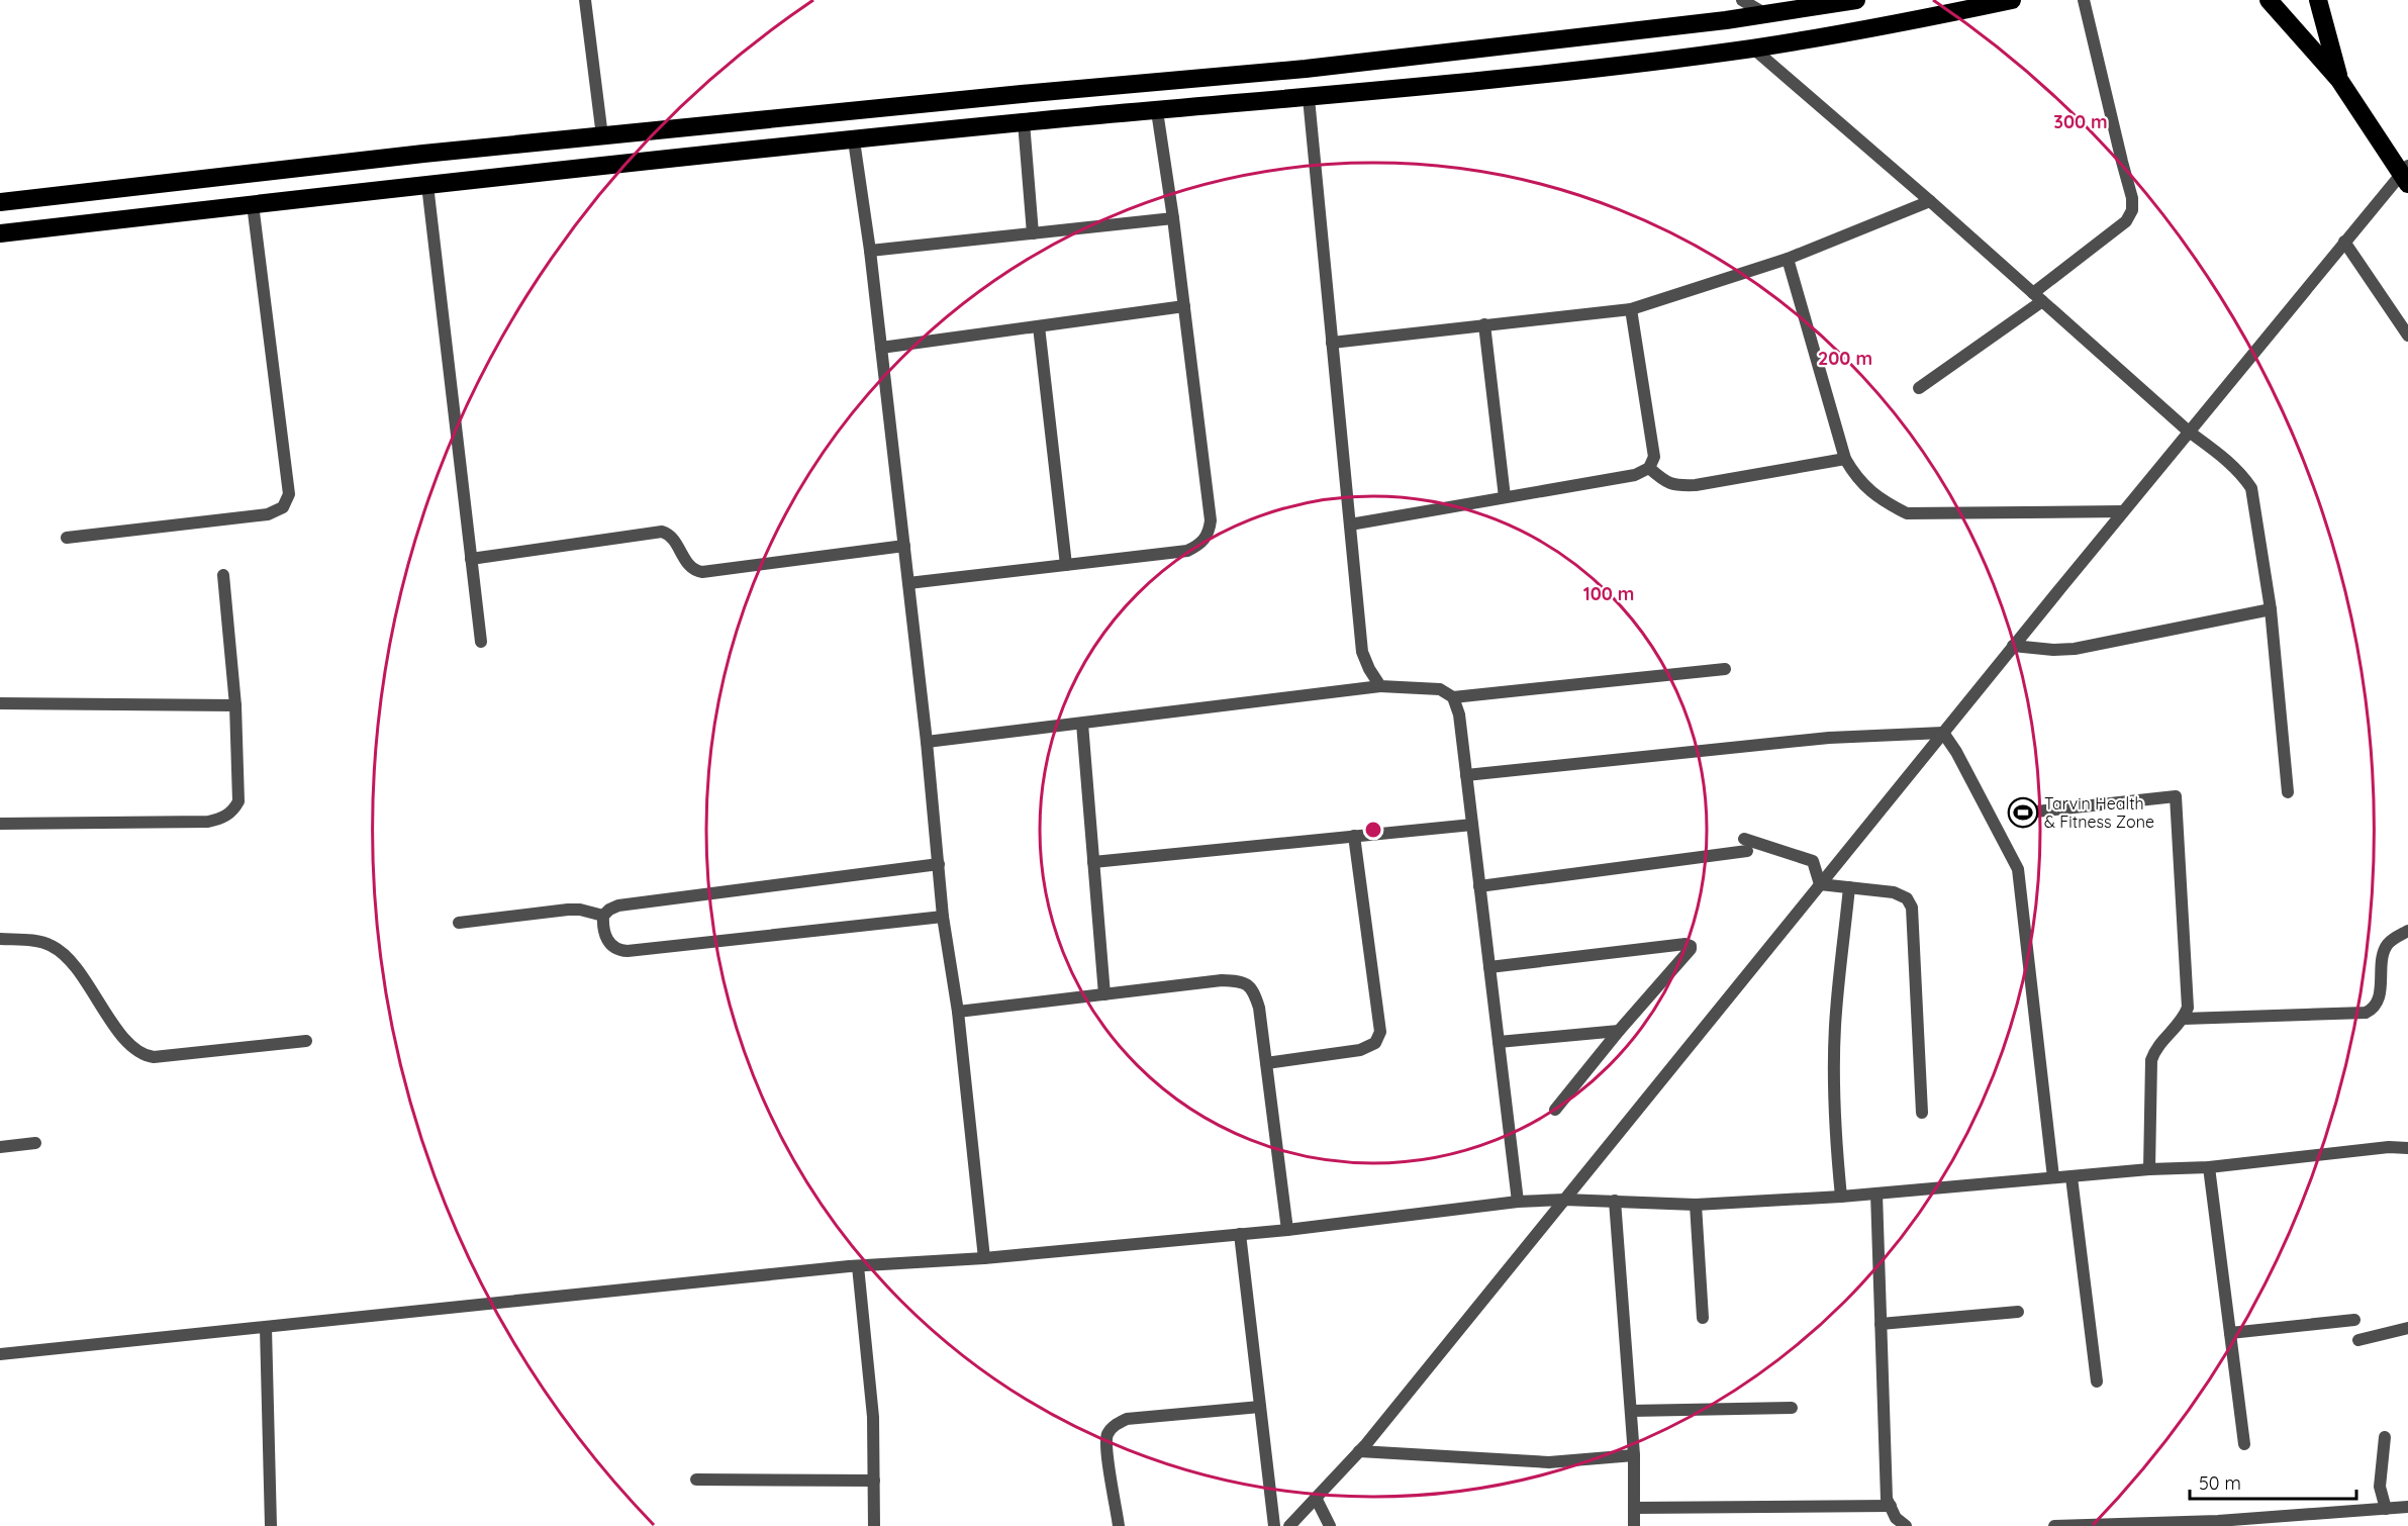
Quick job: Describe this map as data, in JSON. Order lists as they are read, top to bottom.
{
  "places": {
    "sports": ["Tarvin Health & Fitness Zone"]
  },
  "scale_bar": "50 m",
  "rings": ["300 m", "200 m", "100 m"]
}
